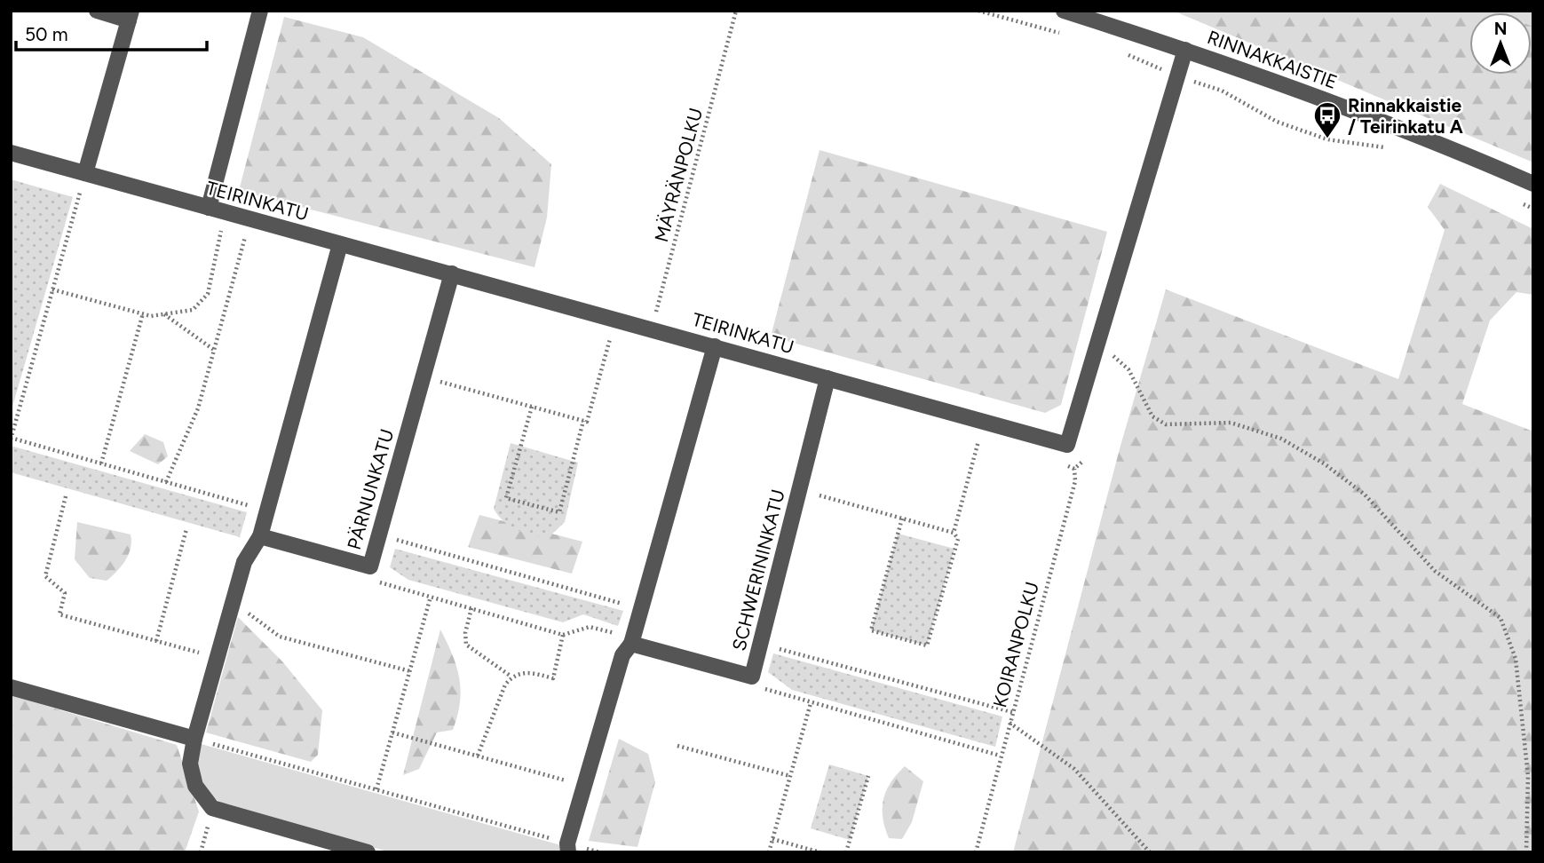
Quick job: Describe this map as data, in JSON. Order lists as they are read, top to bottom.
{
  "streets": {
    "street": [
      "RINNAKKAISTIE",
      "TEIRINKATU",
      "PÄRNUNKATU",
      "SCHWERININKATU"
    ],
    "path": ["MÄYRÄNPOLKU", "KOIRANPOLKU"]
  },
  "crossings": [
    ["MÄYRÄNPOLKU", "TEIRINKATU"],
    ["TEIRINKATU", "PÄRNUNKATU"],
    ["TEIRINKATU", "SCHWERININKATU"],
    ["TEIRINKATU", "KOIRANPOLKU"]
  ],
  "places": {
    "bus stop": ["Rinnakkaistie / Teirinkatu A"]
  },
  "scale_bar": "50 m",
  "north": "top"
}
